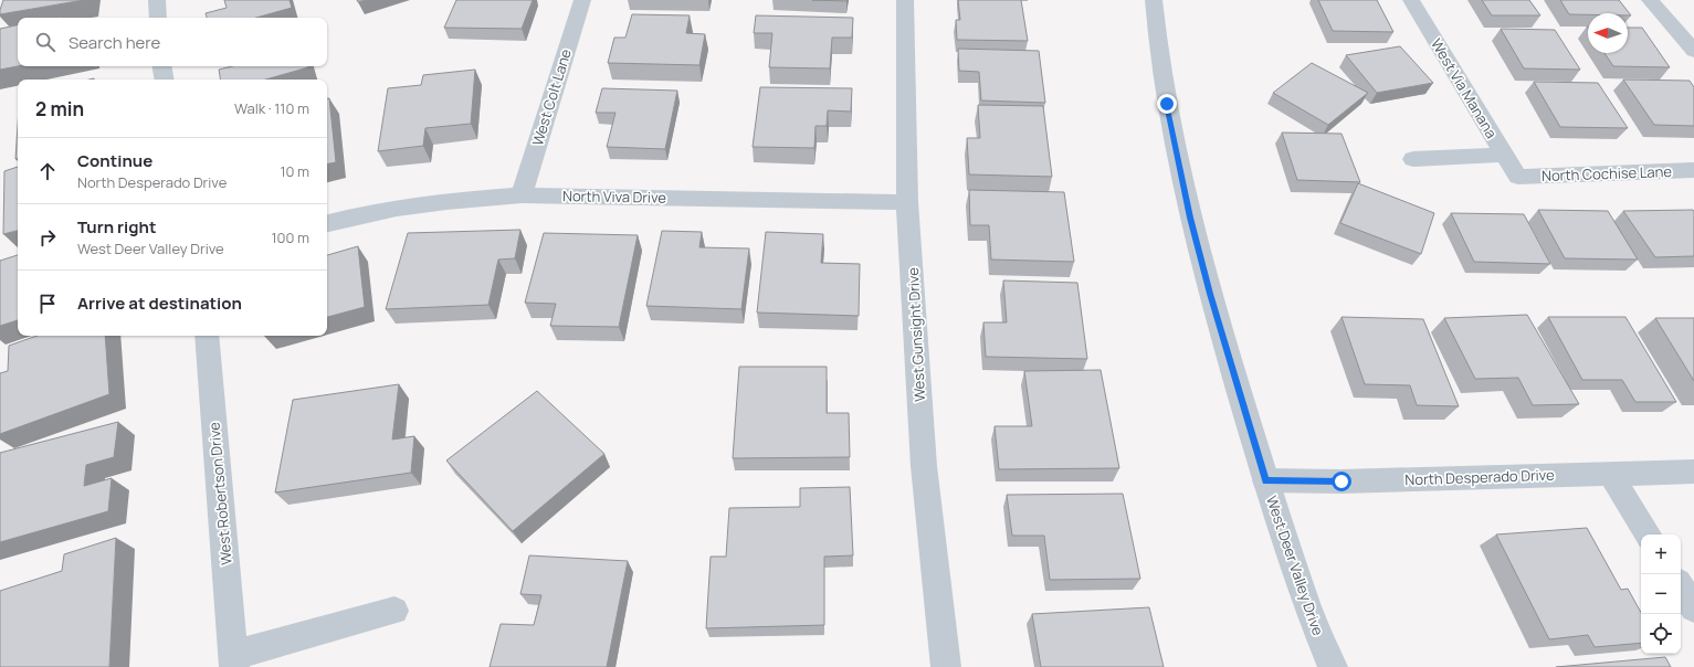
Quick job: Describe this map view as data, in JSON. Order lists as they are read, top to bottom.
{
  "streets": {
    "street": [
      "West Via Manana",
      "West Colt Lane",
      "North Cochise Lane",
      "North Viva Drive",
      "West Gunsight Drive",
      "North Desperado Drive",
      "West Robertson Drive",
      "West Deer Valley Drive"
    ]
  },
  "crossings": [
    ["West Via Manana", "North Cochise Lane"],
    ["West Colt Lane", "North Viva Drive"],
    ["North Viva Drive", "West Gunsight Drive"],
    ["North Desperado Drive", "West Deer Valley Drive"]
  ],
  "north": "left",
  "page": {
    "search": "Search here",
    "heading": ["2 min", "Walk · 110 m"],
    "list": [
      ["Continue", "North Desperado Drive", "10 m"],
      ["Turn right", "West Deer Valley Drive", "100 m"],
      "Arrive at destination"
    ],
    "map_buttons": ["+", "−"]
  }
}
